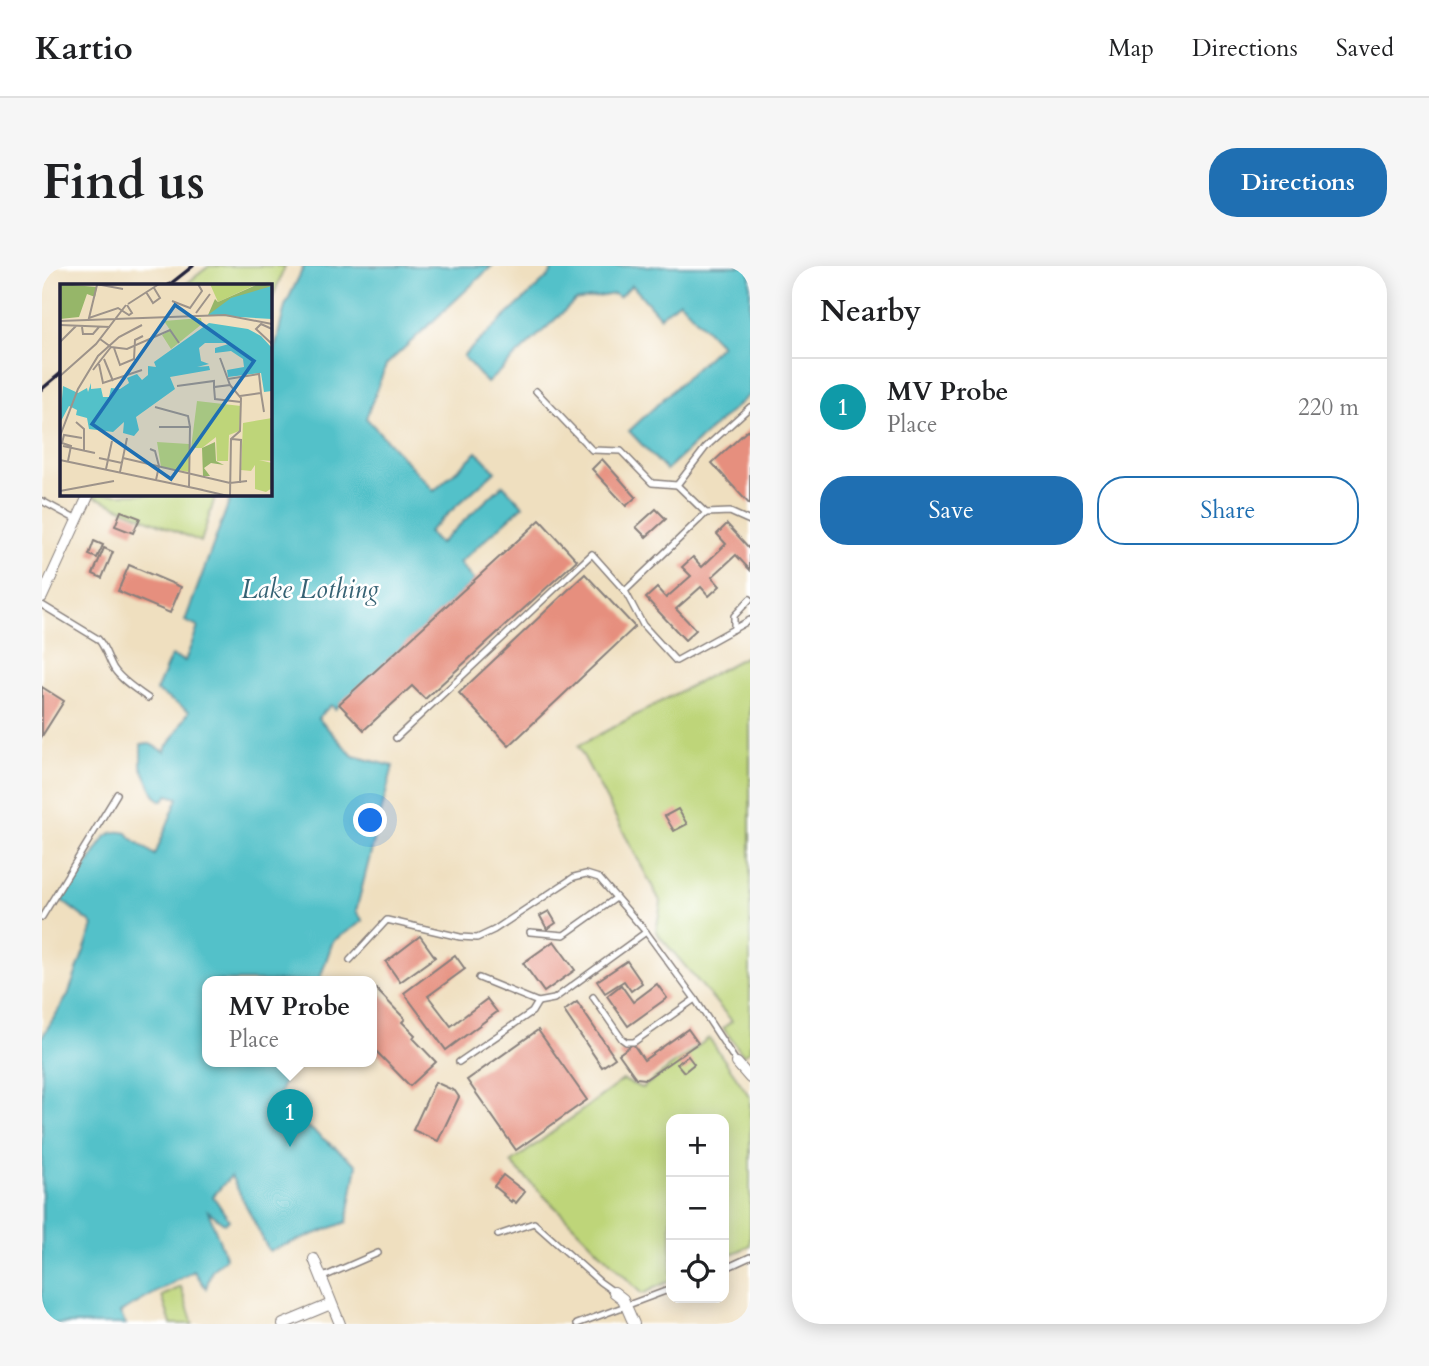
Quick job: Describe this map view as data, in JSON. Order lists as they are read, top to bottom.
{
  "water": ["Lake Lothing"],
  "page": {
    "header": "Kartio",
    "nav": ["Map", "Directions", "Saved"],
    "buttons": [
      "Directions",
      ["Save", "Share"]
    ],
    "title": "Find us",
    "heading": "Nearby",
    "list": [
      {
        "mark": "1",
        "name": "MV Probe",
        "note": "Place",
        "value": "220 m"
      }
    ],
    "popup": ["MV Probe", "Place"],
    "pins": "1",
    "map_buttons": ["+", "−"]
  }
}
